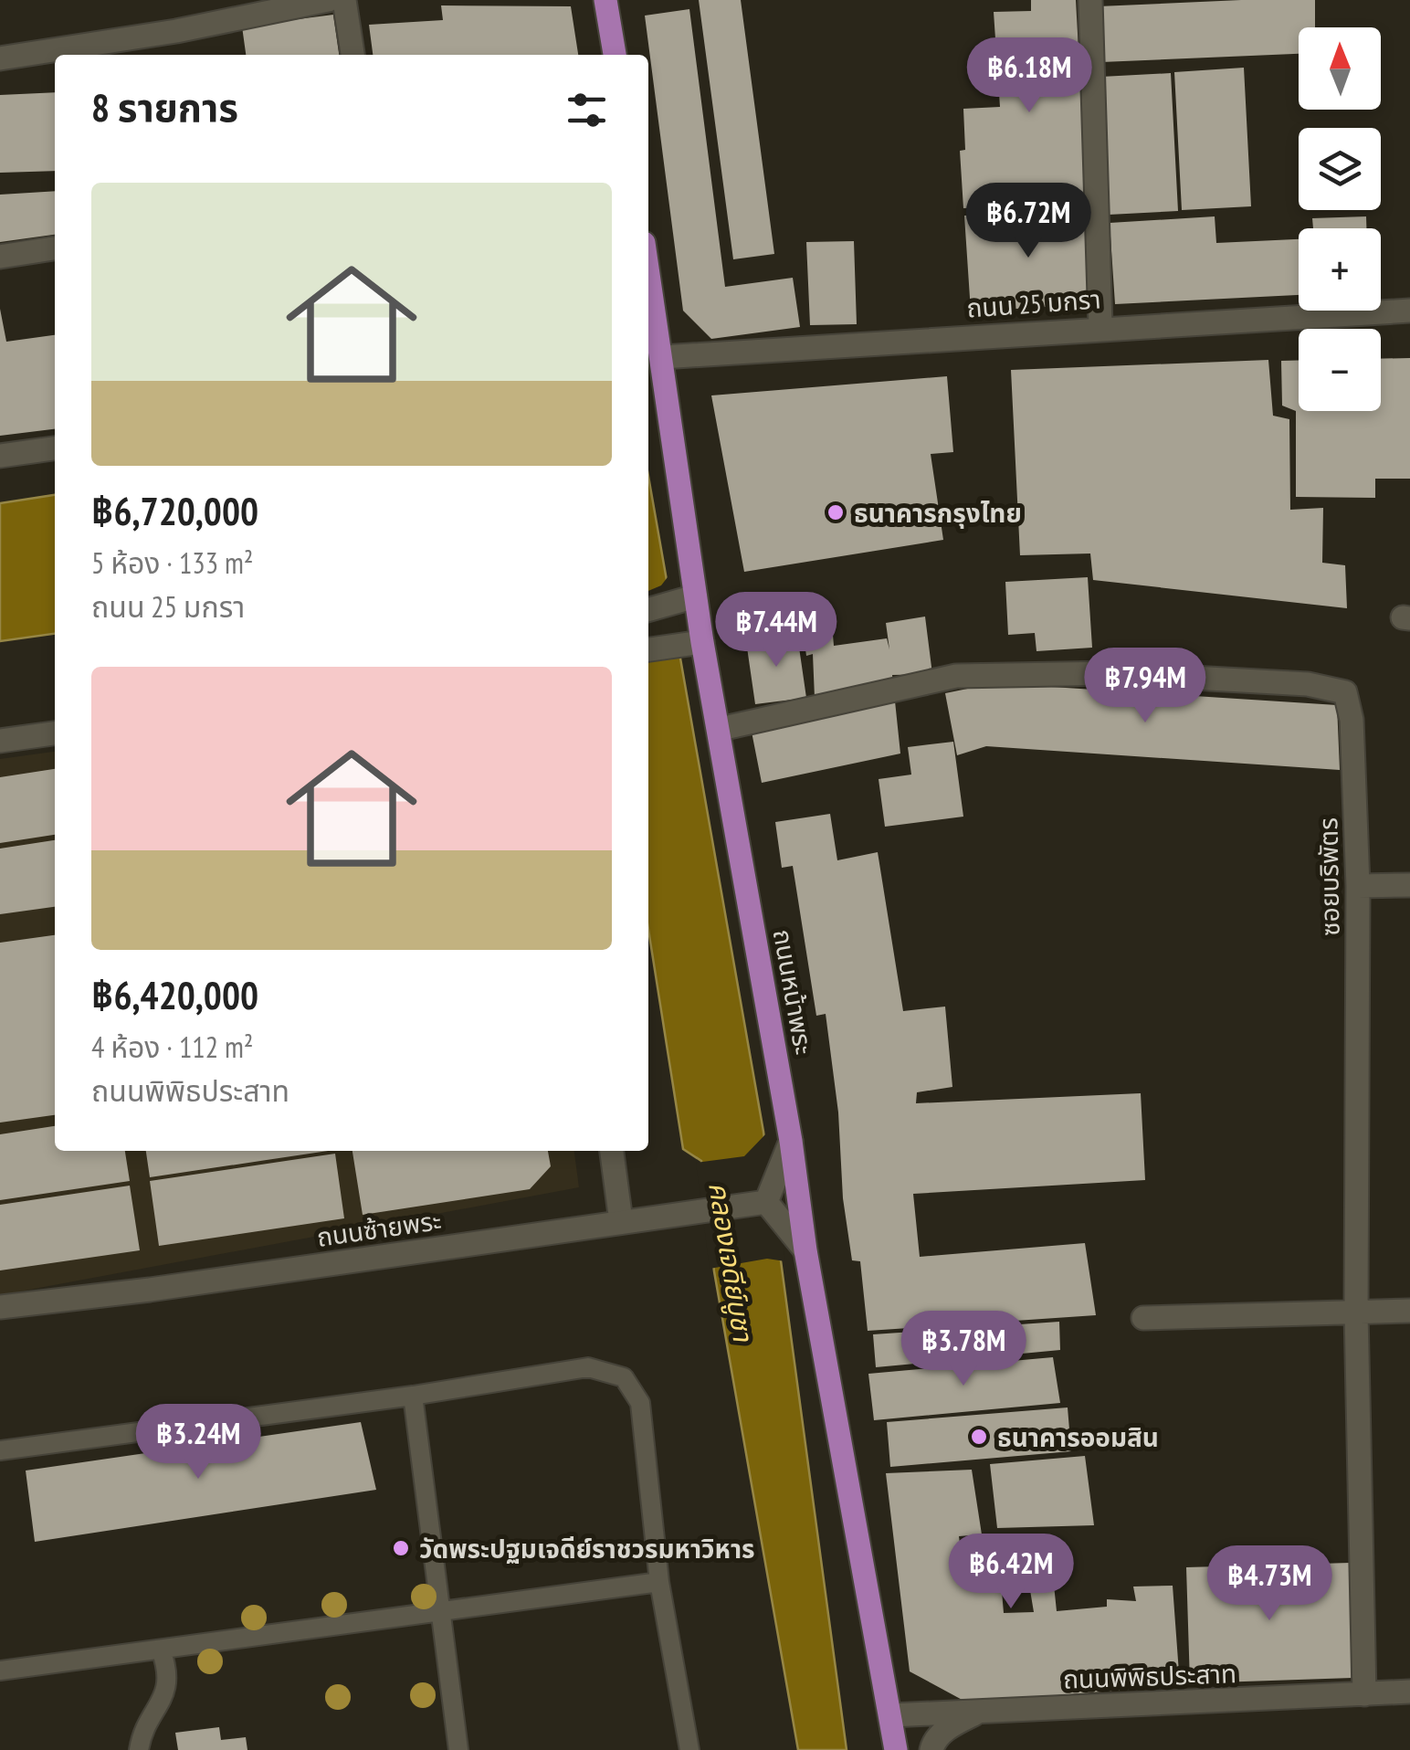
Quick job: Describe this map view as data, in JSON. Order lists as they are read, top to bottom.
{
  "streets": {
    "main road": ["ถนนหน้าพระ"],
    "street": [
      "ถนน 25 มกรา",
      "ซอยบริพัตร",
      "ถนนซ้ายพระ",
      "ถนนพิพิธประสาท"
    ]
  },
  "crossings": [
    ["ถนน 25 มกรา", "ถนนหน้าพระ"],
    ["ซอยบริพัตร", "ถนนหน้าพระ"],
    ["ซอยบริพัตร", "ถนนพิพิธประสาท"],
    ["ถนนหน้าพระ", "ถนนพิพิธประสาท"]
  ],
  "water": ["คลองเจดีย์บูชา"],
  "places": ["ธนาคารกรุงไทย", "ธนาคารออมสิน", "วัดพระปฐมเจดีย์ราชวรมหาวิหาร"],
  "north": "top",
  "page": {
    "map_buttons": ["+", "−"],
    "price": [
      "฿6.18M",
      "฿6.72M",
      "฿7.44M",
      "฿7.94M",
      "฿3.78M",
      "฿3.24M",
      "฿6.42M",
      "฿4.73M"
    ],
    "heading": "8 รายการ",
    "list": [
      {
        "name": "฿6,720,000",
        "note": "5 ห้อง · 133 m² · ถนน 25 มกรา"
      },
      {
        "name": "฿6,420,000",
        "note": "4 ห้อง · 112 m² · ถนนพิพิธประสาท"
      }
    ]
  }
}
